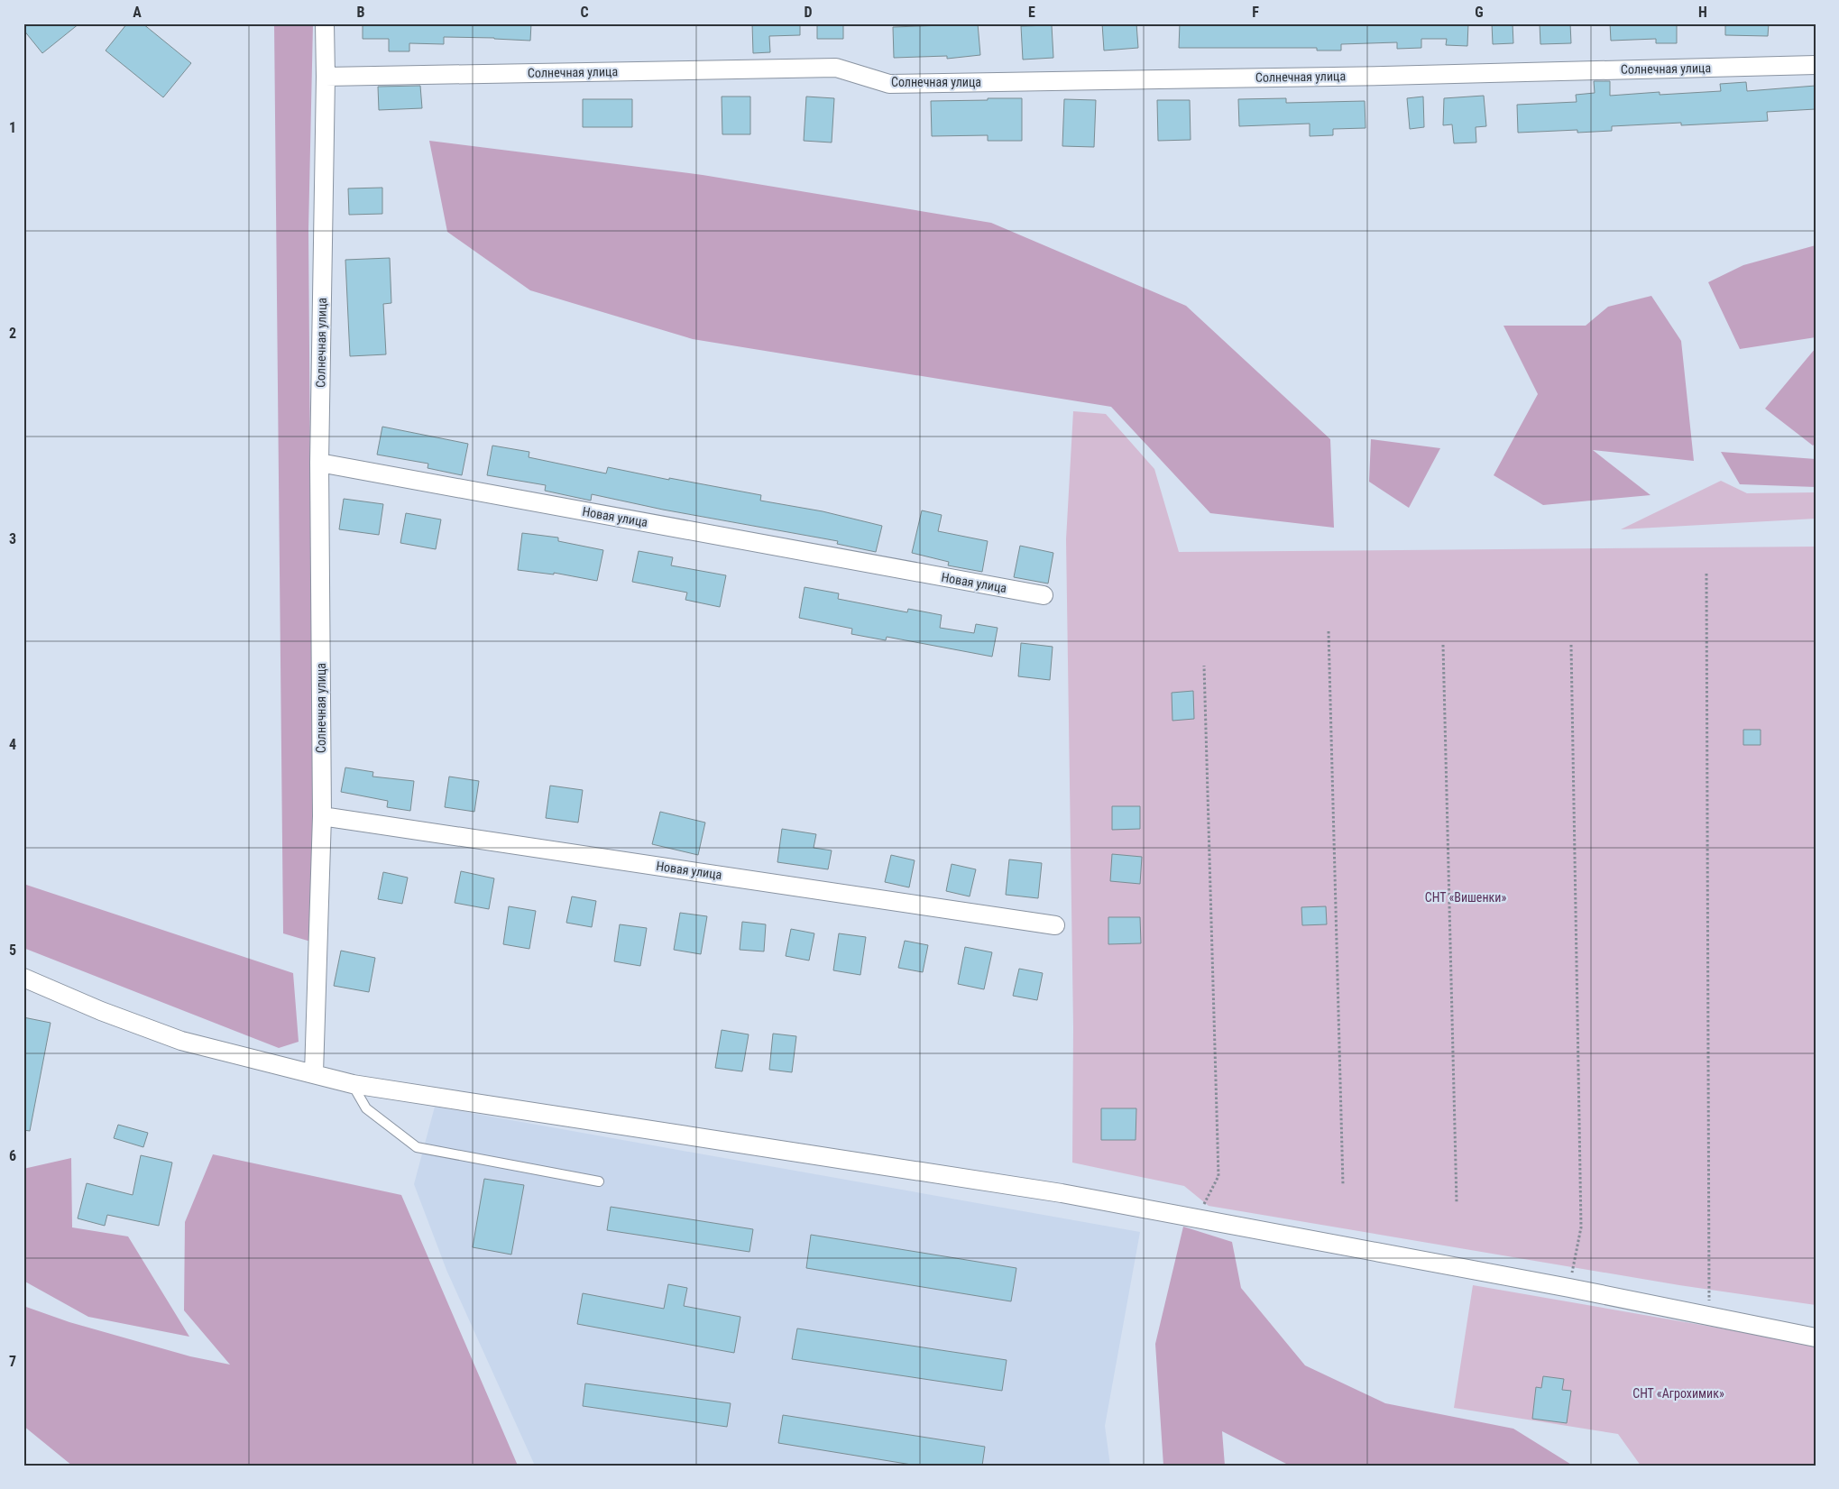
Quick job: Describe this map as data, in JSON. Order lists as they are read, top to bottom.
{
  "streets": {
    "street": ["Солнечная улица", "Новая улица"]
  },
  "crossings": [
    ["Солнечная улица", "Новая улица"]
  ],
  "parks": ["СНТ «Вишенки»", "СНТ «Агрохимик»"],
  "grid": {
    "columns": [
      "A",
      "B",
      "C",
      "D",
      "E",
      "F",
      "G",
      "H"
    ],
    "rows": [
      "1",
      "2",
      "3",
      "4",
      "5",
      "6",
      "7"
    ]
  }
}
